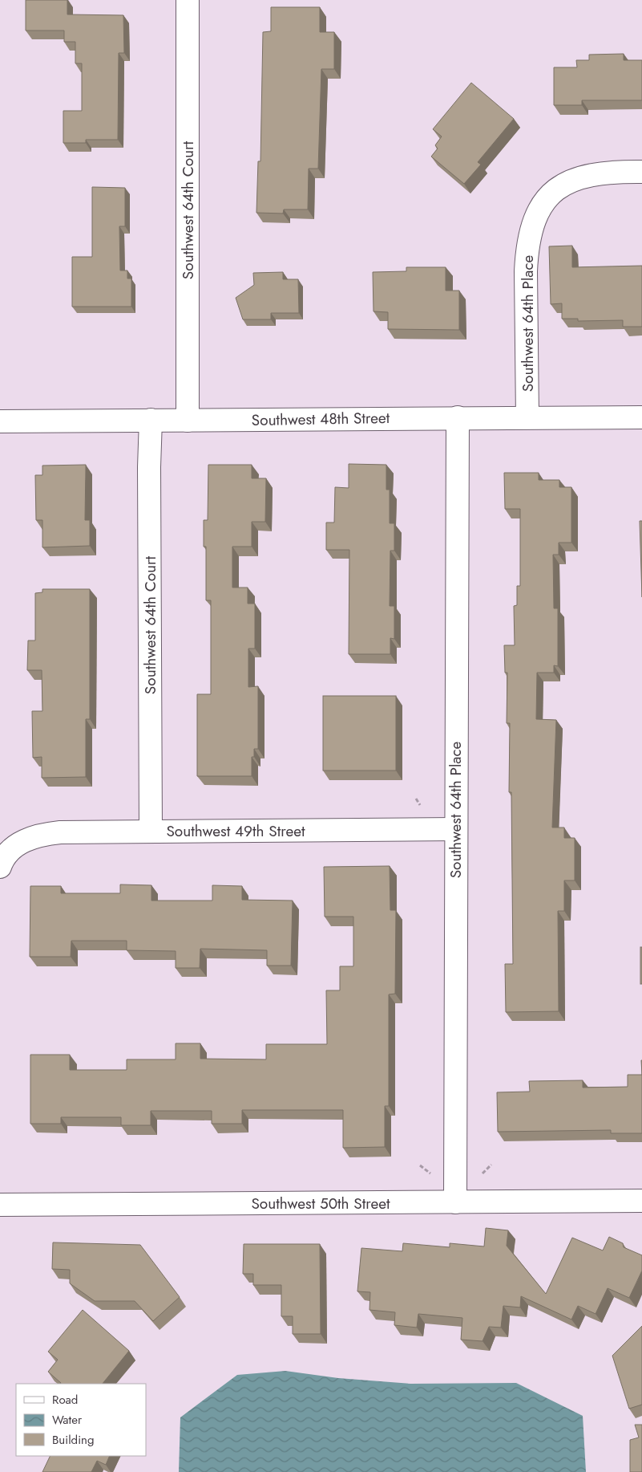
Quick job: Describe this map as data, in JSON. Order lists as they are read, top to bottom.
{
  "streets": {
    "street": [
      "Southwest 64th Court",
      "Southwest 64th Place",
      "Southwest 48th Street",
      "Southwest 49th Street",
      "Southwest 50th Street"
    ]
  },
  "crossings": [
    ["Southwest 64th Court", "Southwest 48th Street"],
    ["Southwest 64th Court", "Southwest 49th Street"],
    ["Southwest 64th Place", "Southwest 48th Street"],
    ["Southwest 64th Place", "Southwest 49th Street"],
    ["Southwest 64th Place", "Southwest 50th Street"]
  ],
  "legend": ["Road", "Water", "Building"]
}
